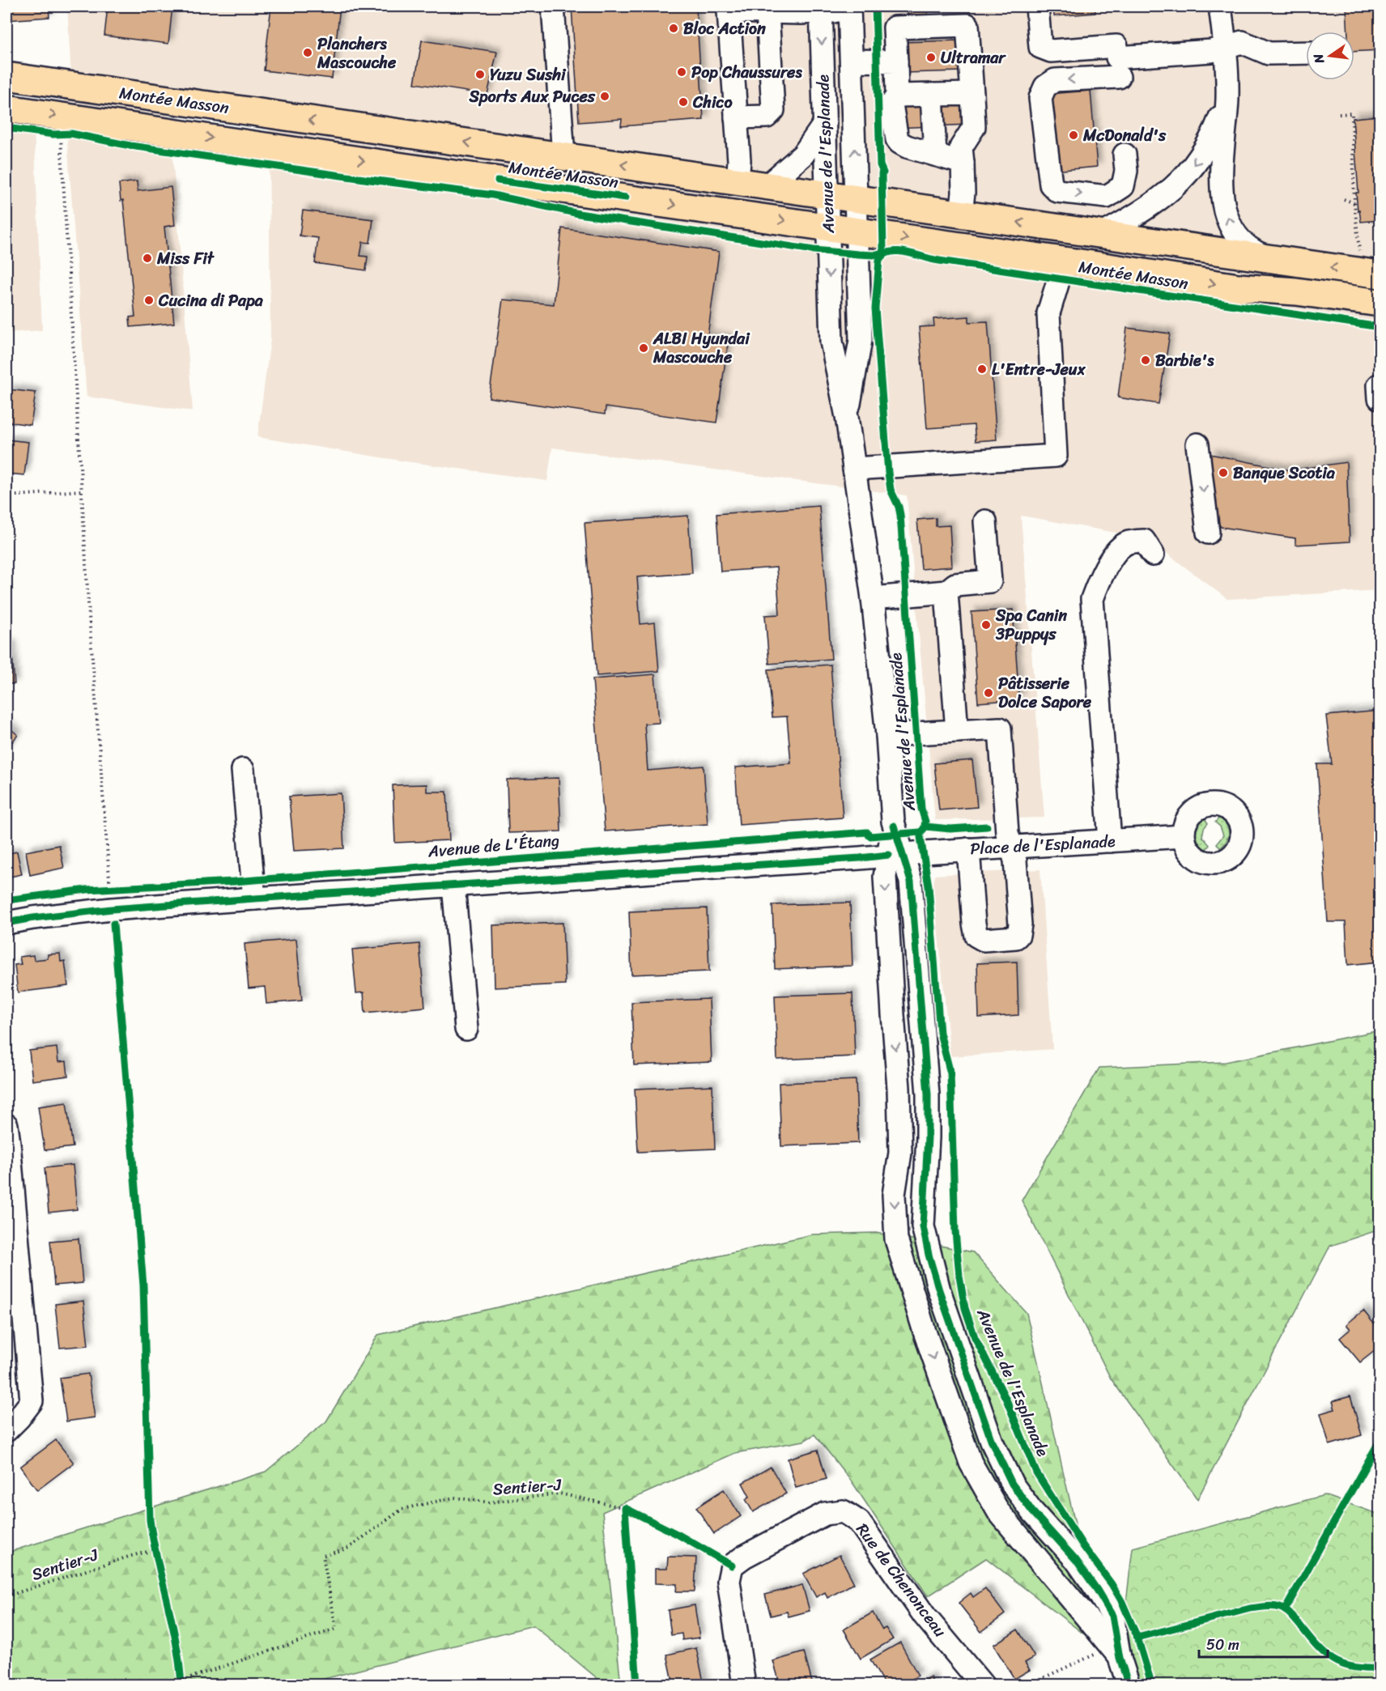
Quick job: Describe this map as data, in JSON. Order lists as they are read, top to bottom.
{
  "streets": {
    "main road": ["Montée Masson"],
    "street": ["Avenue de l'Esplanade", "Place de l'Esplanade", "Rue de Chenonceau"],
    "path": ["Sentier-J"],
    "cycle path": ["Avenue de L'Étang"]
  },
  "crossings": [
    ["Montée Masson", "Avenue de l'Esplanade"],
    ["Avenue de l'Esplanade", "Place de l'Esplanade"]
  ],
  "places": [
    "Bloc Action",
    "Planchers Mascouche",
    "Ultramar",
    "Pop Chaussures",
    "Yuzu Sushi",
    "Sports Aux Puces",
    "Chico",
    "McDonald's",
    "Miss Fit",
    "Cucina di Papa",
    "ALBI Hyundai Mascouche",
    "Barbie's",
    "L'Entre-Jeux",
    "Banque Scotia",
    "Spa Canin 3Puppys",
    "Pâtisserie Dolce Sapore"
  ],
  "scale_bar": "50 m",
  "north": "left"
}
